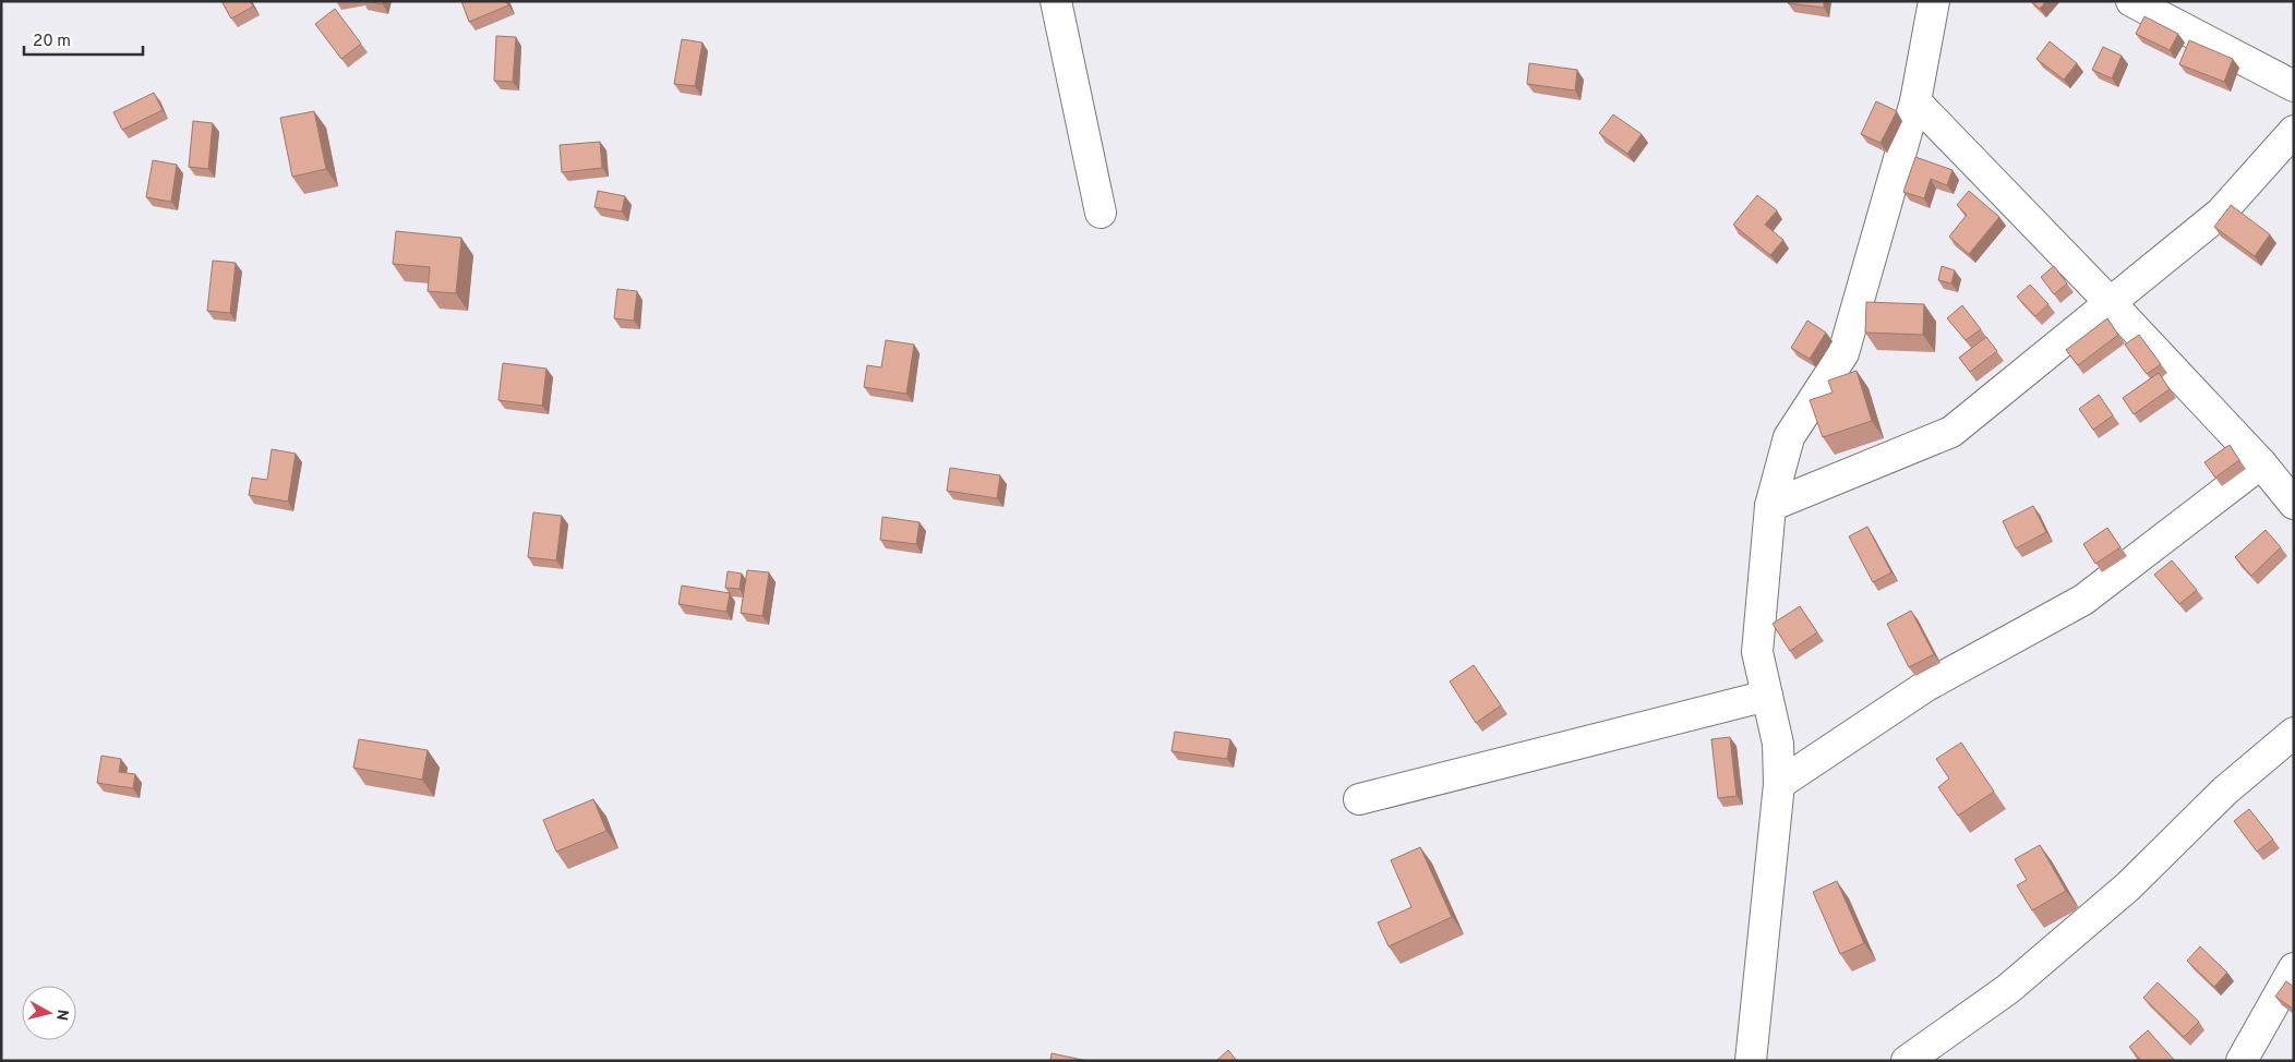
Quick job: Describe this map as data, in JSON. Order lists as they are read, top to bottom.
{
  "scale_bar": "20 m",
  "north": "right"
}
